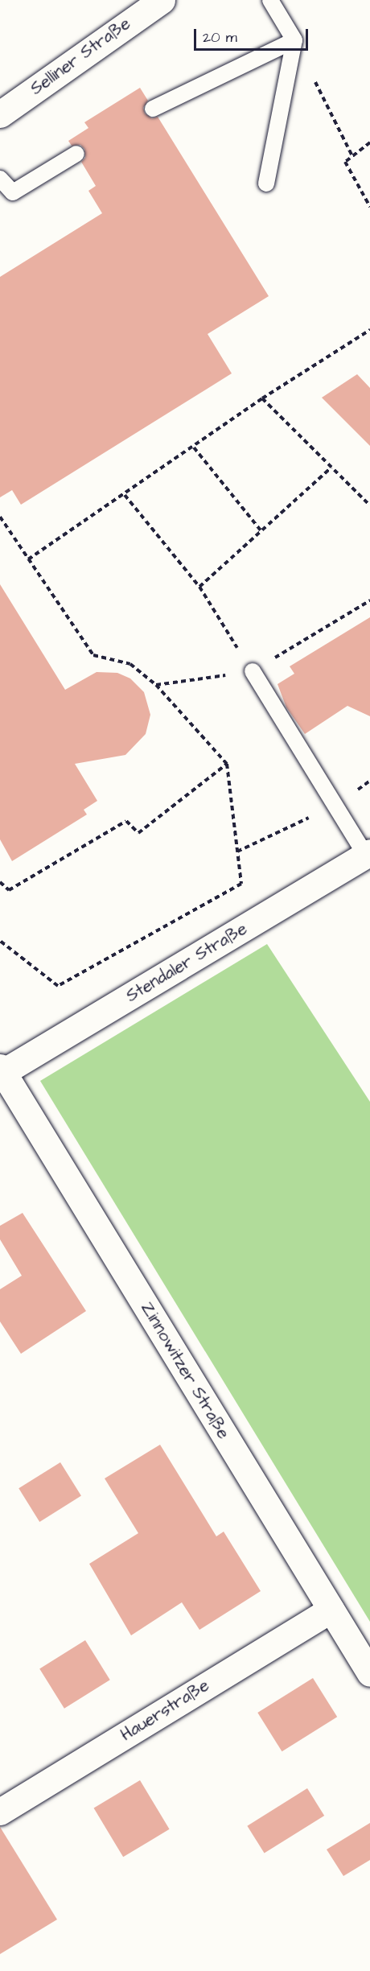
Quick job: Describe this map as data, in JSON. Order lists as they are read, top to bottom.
{
  "streets": {
    "street": [
      "Selliner Straße",
      "Stendaler Straße",
      "Zinnowitzer Straße",
      "Hauerstraße"
    ]
  },
  "crossings": [
    ["Stendaler Straße", "Zinnowitzer Straße"],
    ["Zinnowitzer Straße", "Hauerstraße"]
  ],
  "scale_bar": "20 m"
}
